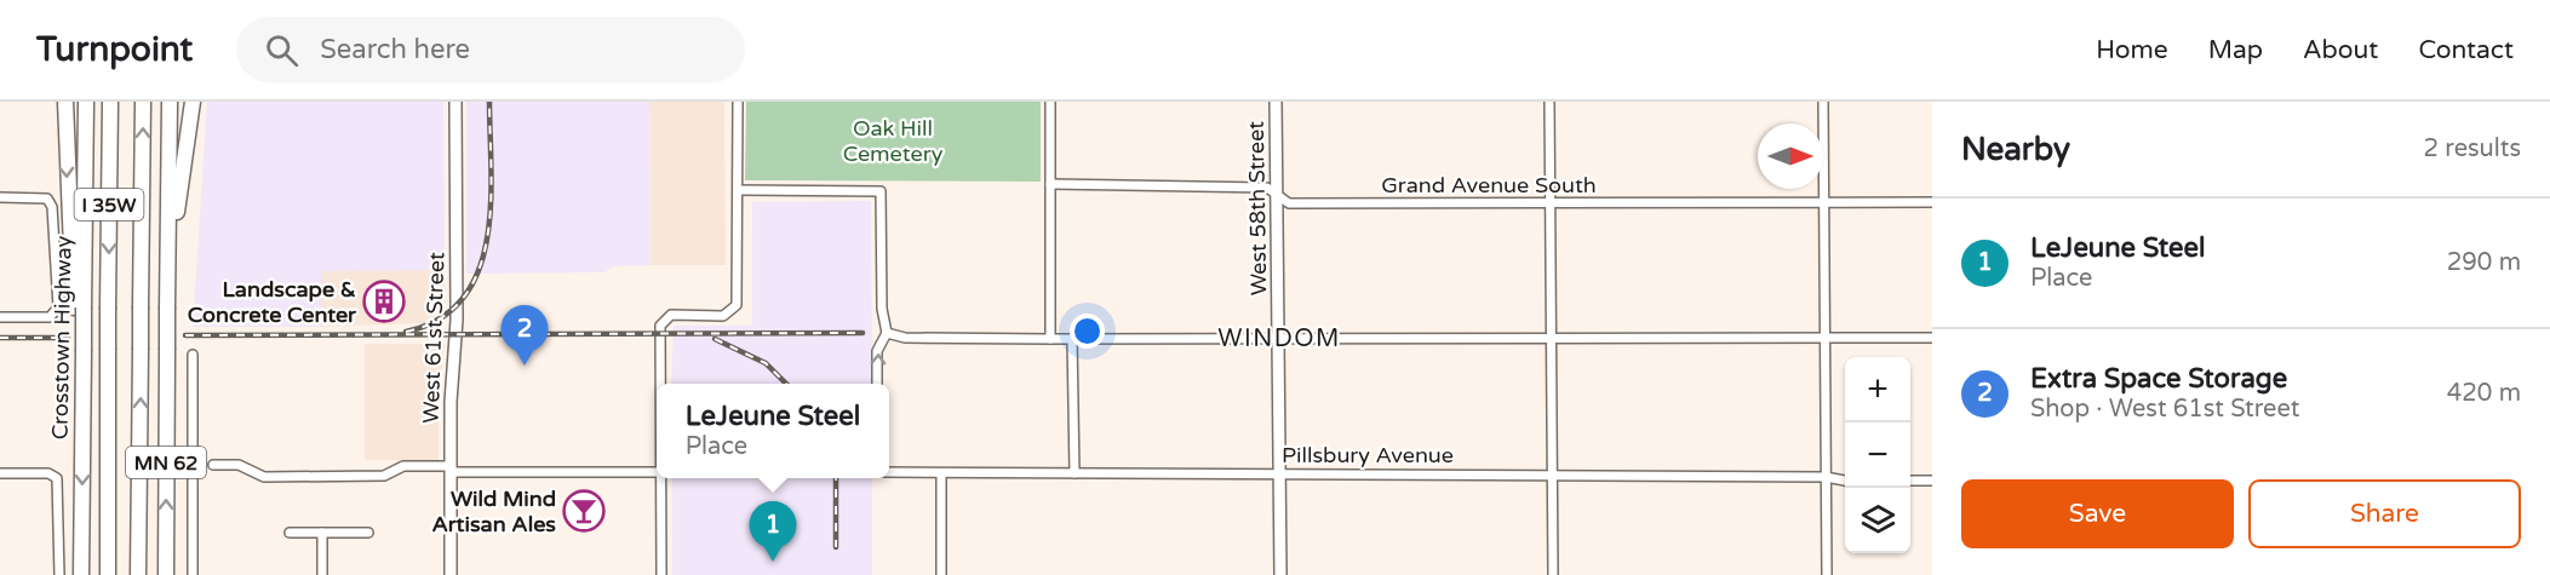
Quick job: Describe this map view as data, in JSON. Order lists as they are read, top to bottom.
{
  "streets": {
    "highway": ["I 35W", "Crosstown Highway", "MN 62"],
    "street": [
      "Grand Avenue South",
      "West 58th Street",
      "West 61st Street",
      "Pillsbury Avenue"
    ]
  },
  "crossings": [
    ["Grand Avenue South", "West 58th Street"],
    ["West 58th Street", "Pillsbury Avenue"]
  ],
  "districts": ["WINDOM"],
  "parks": ["Oak Hill Cemetery"],
  "places": {
    "building": ["Landscape & Concrete Center"],
    "bar": ["Wild Mind Artisan Ales"]
  },
  "north": "right",
  "page": {
    "header": "Turnpoint",
    "search": "Search here",
    "nav": [
      "Home",
      "Map",
      "About",
      "Contact"
    ],
    "heading": ["Nearby", "2 results"],
    "list": [
      {
        "mark": "1",
        "name": "LeJeune Steel",
        "note": "Place",
        "value": "290 m"
      },
      {
        "mark": "2",
        "name": "Extra Space Storage",
        "note": "Shop · West 61st Street",
        "value": "420 m"
      }
    ],
    "pins": ["2", "1"],
    "map_buttons": ["+", "−"],
    "popup": ["LeJeune Steel", "Place"],
    "buttons": ["Save", "Share"]
  }
}
